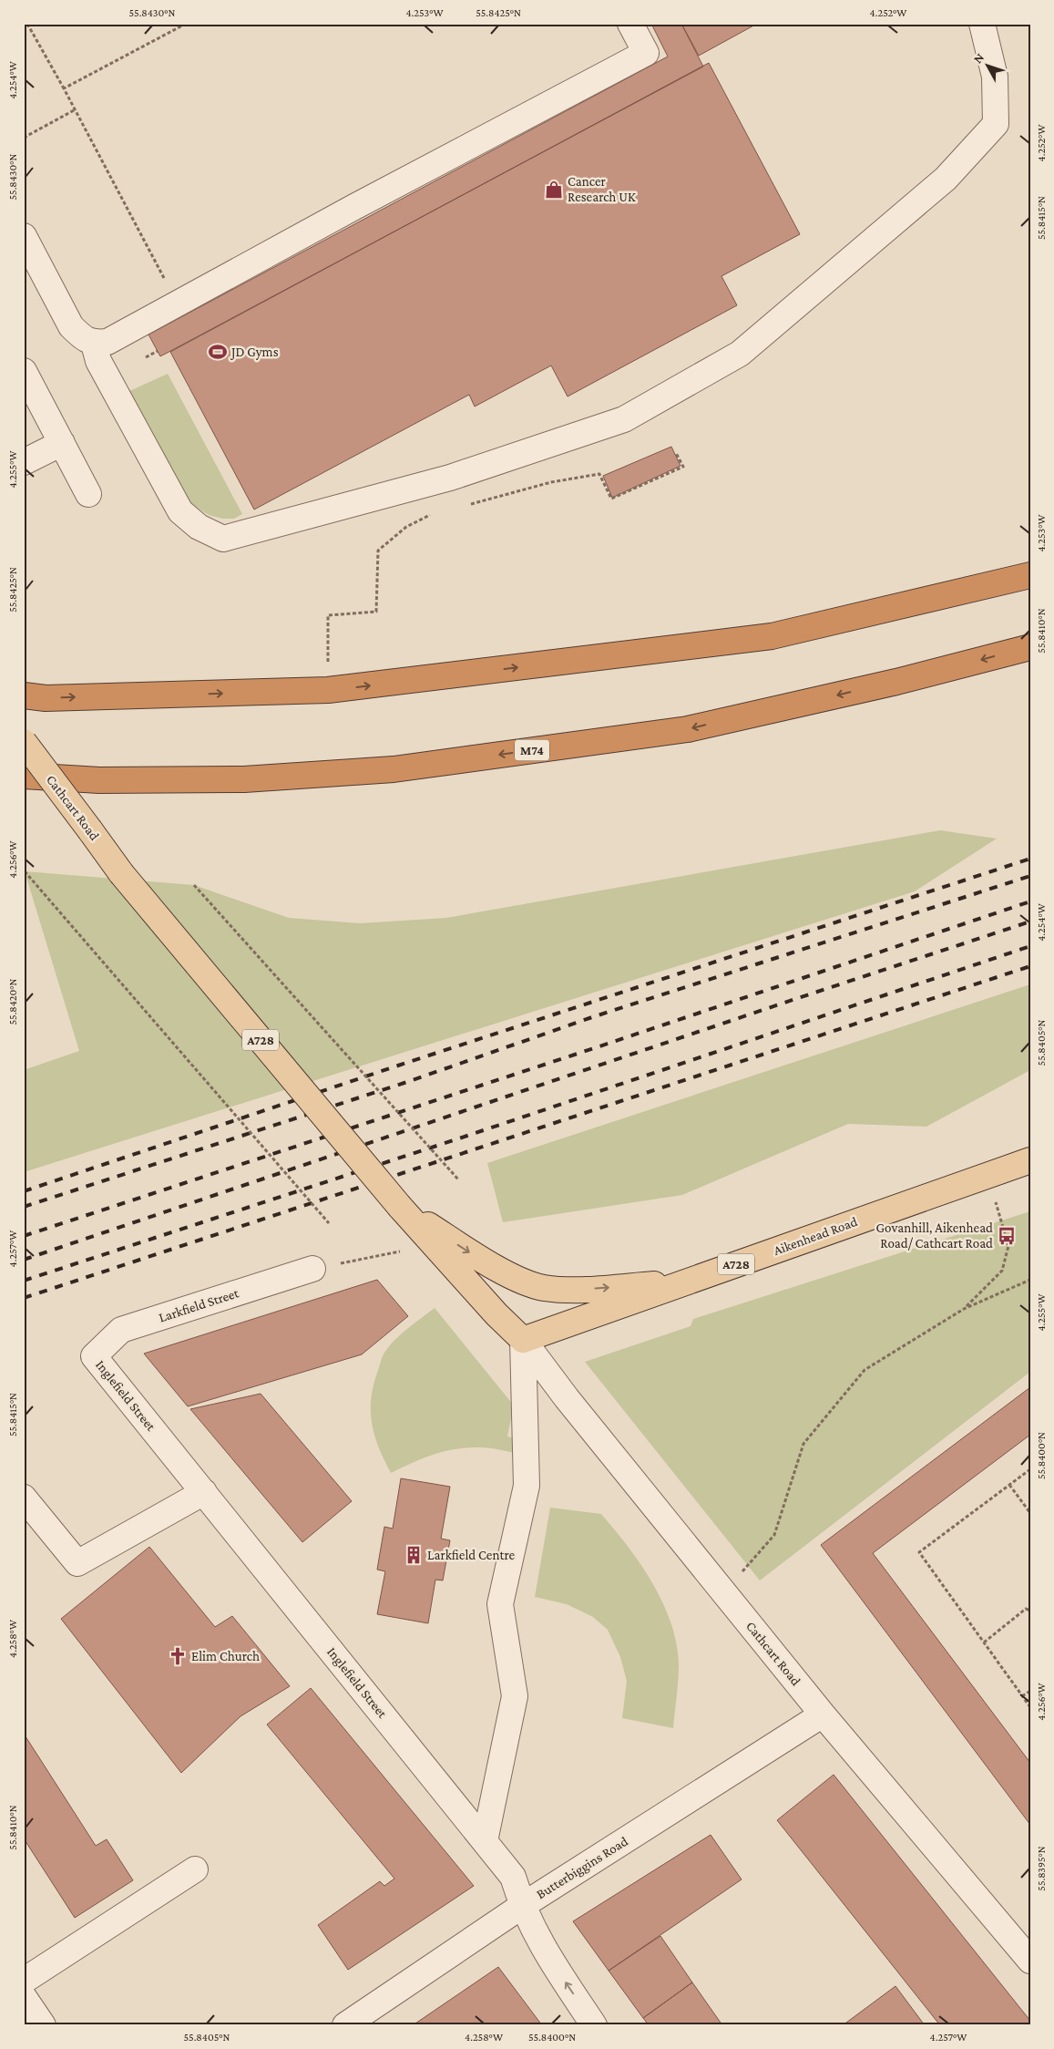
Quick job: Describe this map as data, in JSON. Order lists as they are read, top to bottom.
{
  "streets": {
    "highway": ["M74"],
    "main road": ["Cathcart Road", "A728", "Aikenhead Road"],
    "street": ["Larkfield Street", "Inglefield Street", "Butterbiggins Road"]
  },
  "crossings": [
    ["Cathcart Road", "A728"],
    ["Cathcart Road", "Aikenhead Road"],
    ["Cathcart Road", "Butterbiggins Road"],
    ["A728", "Aikenhead Road"],
    ["Larkfield Street", "Inglefield Street"],
    ["Inglefield Street", "Butterbiggins Road"]
  ],
  "places": {
    "shop": ["Cancer Research UK"],
    "sports": ["JD Gyms"],
    "bus stop": ["Govanhill, Aikenhead Road/ Cathcart Road"],
    "building": ["Larkfield Centre"],
    "church": ["Elim Church"]
  },
  "north": "top left",
  "coordinates": [
    "55.8430°N",
    "4.253°W",
    "55.8425°N",
    "4.252°W",
    "4.254°W",
    "55.8415°N",
    "4.255°W",
    "55.8410°N",
    "4.256°W",
    "55.8420°N",
    "55.8405°N",
    "4.257°W",
    "55.8400°N",
    "4.258°W",
    "55.8395°N"
  ]
}
